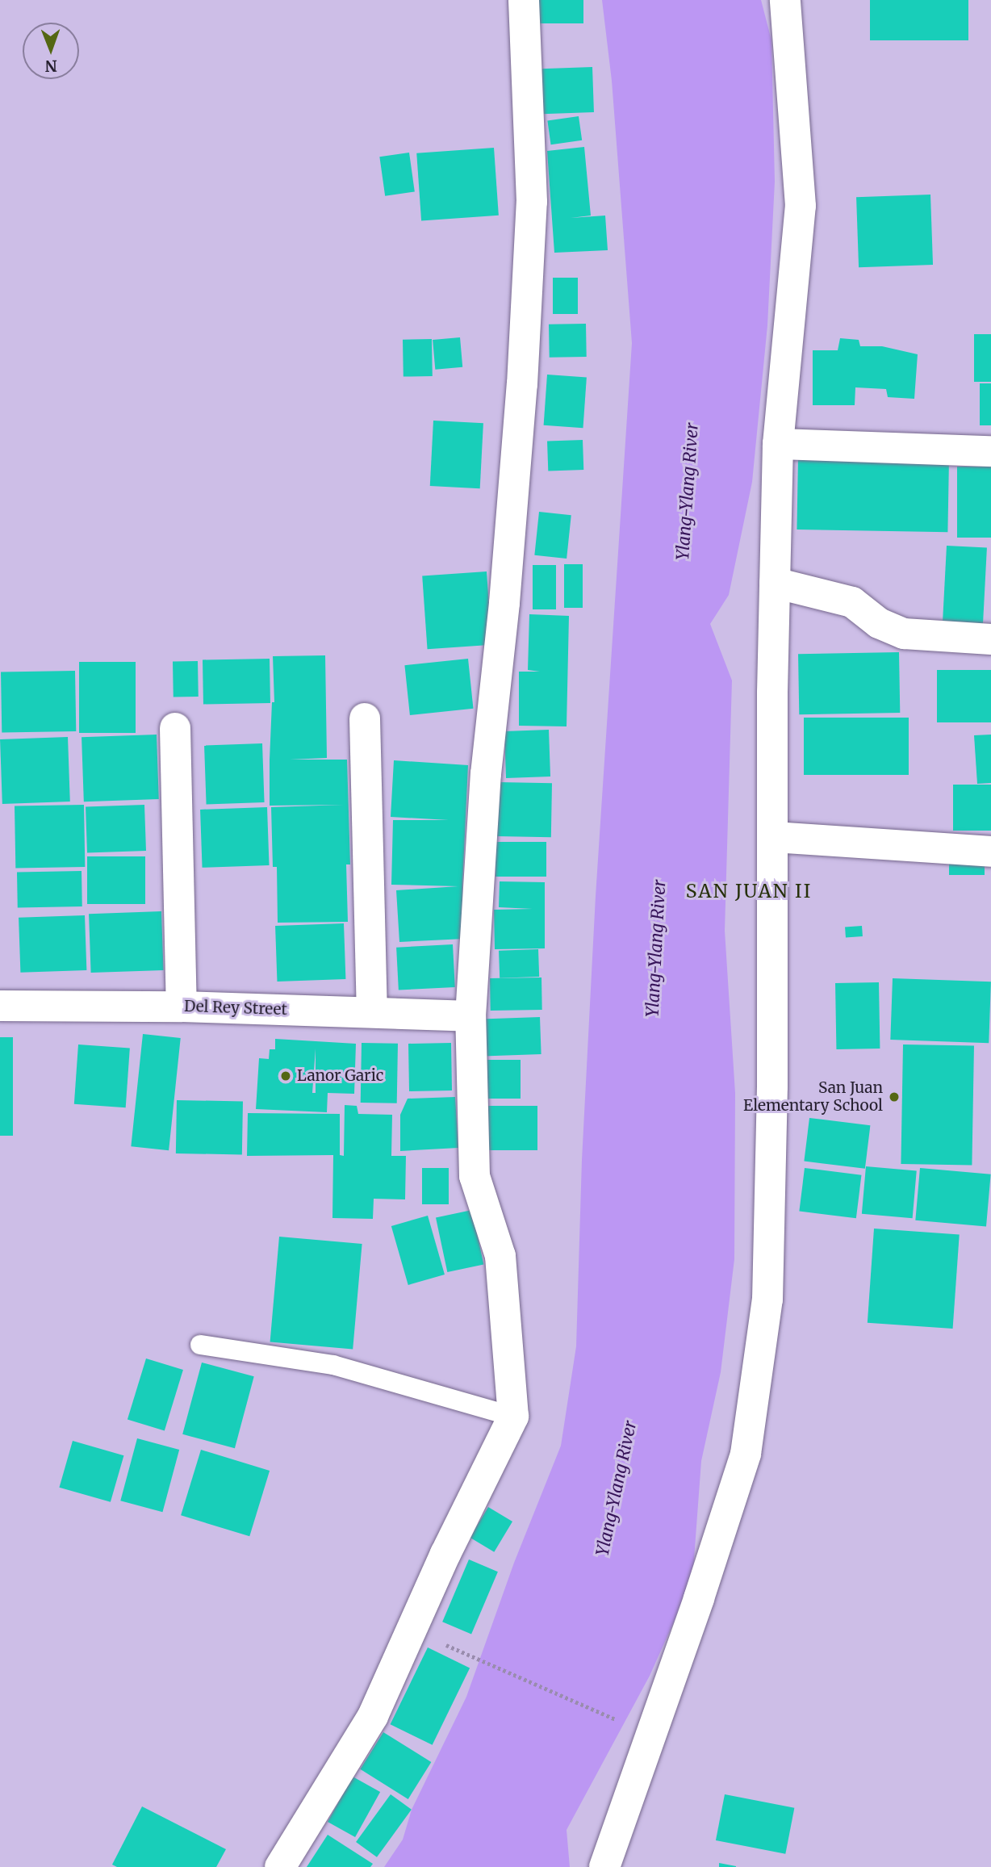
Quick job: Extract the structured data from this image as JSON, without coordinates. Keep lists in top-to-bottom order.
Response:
{
  "streets": {
    "street": ["Del Rey Street"]
  },
  "districts": ["SAN JUAN II"],
  "water": ["Ylang-Ylang River"],
  "places": ["Lanor Garic", "San Juan Elementary School"],
  "north": "bottom"
}
